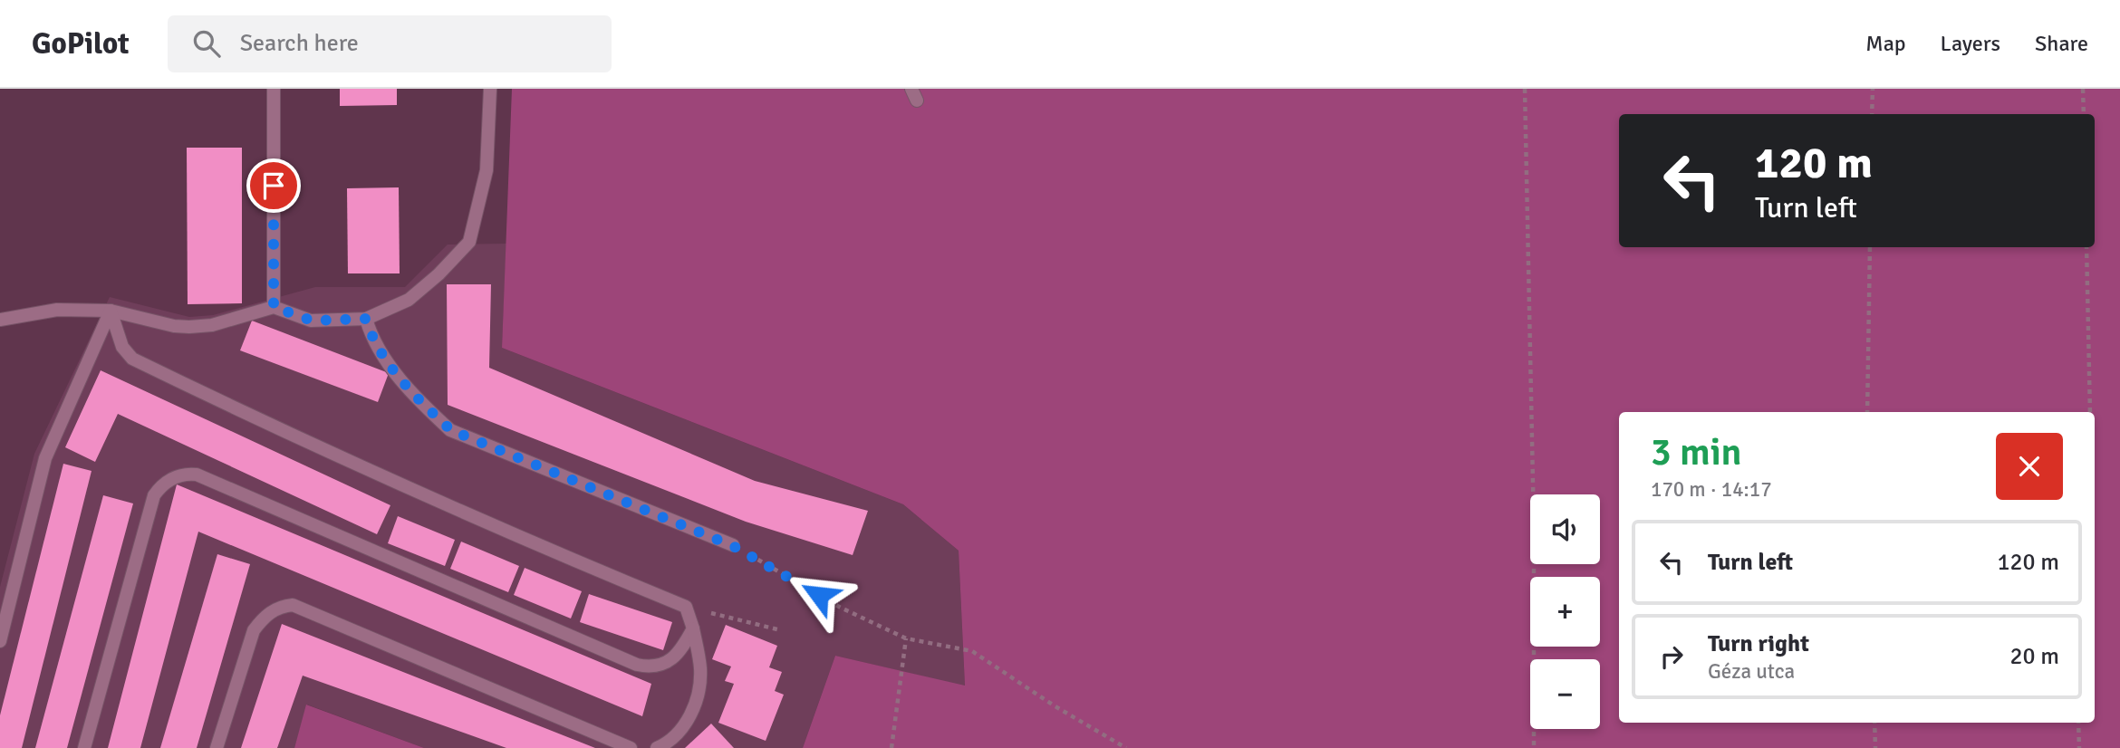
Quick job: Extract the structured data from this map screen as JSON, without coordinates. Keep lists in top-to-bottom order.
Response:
{
  "page": {
    "header": "GoPilot",
    "search": "Search here",
    "nav": ["Map", "Layers", "Share"],
    "turn": ["120 m", "Turn left"],
    "heading": ["3 min", "170 m · 14:17"],
    "map_buttons": ["+", "−"],
    "list": [
      {
        "name": "Turn left",
        "value": "120 m"
      },
      {
        "name": "Turn right",
        "note": "Géza utca",
        "value": "20 m"
      }
    ]
  }
}
